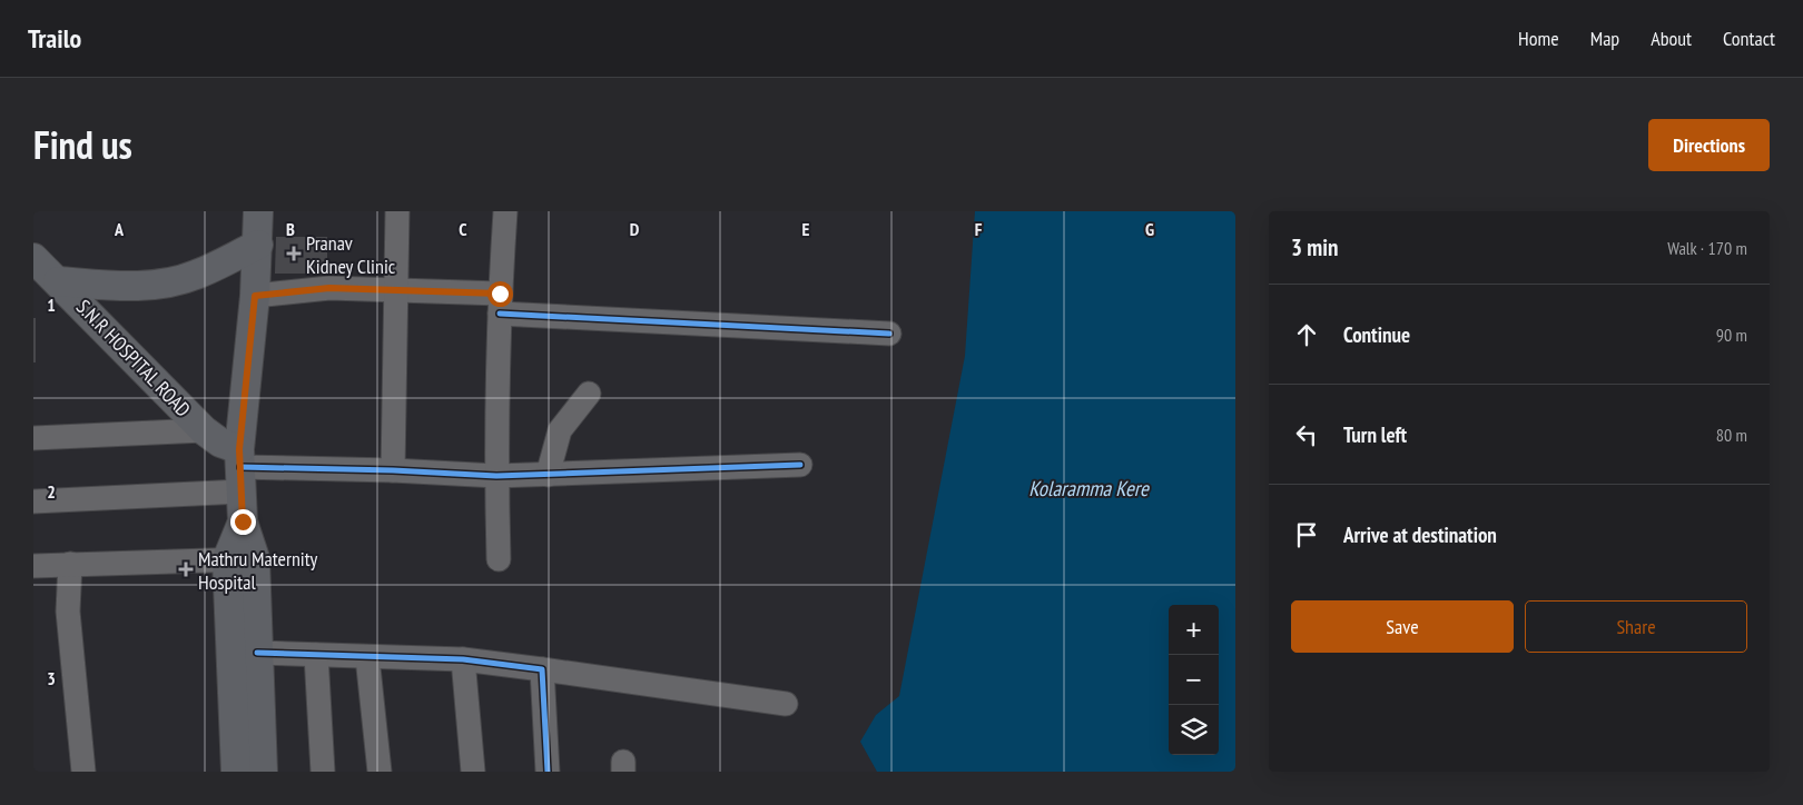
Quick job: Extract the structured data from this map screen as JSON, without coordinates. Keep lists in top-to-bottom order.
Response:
{
  "streets": {
    "main road": ["S.N.R HOSPITAL ROAD"]
  },
  "water": ["Kolaramma Kere"],
  "places": {
    "health": ["Pranav Kidney Clinic", "Mathru Maternity Hospital"]
  },
  "page": {
    "header": "Trailo",
    "nav": [
      "Home",
      "Map",
      "About",
      "Contact"
    ],
    "title": "Find us",
    "buttons": [
      "Directions",
      ["Save", "Share"]
    ],
    "heading": ["3 min", "Walk · 170 m"],
    "list": [
      ["Continue", "90 m"],
      ["Turn left", "80 m"],
      "Arrive at destination"
    ],
    "map_buttons": ["+", "−"]
  },
  "grid": {
    "columns": [
      "A",
      "B",
      "C",
      "D",
      "E",
      "F",
      "G"
    ],
    "rows": ["1", "2", "3"]
  }
}
